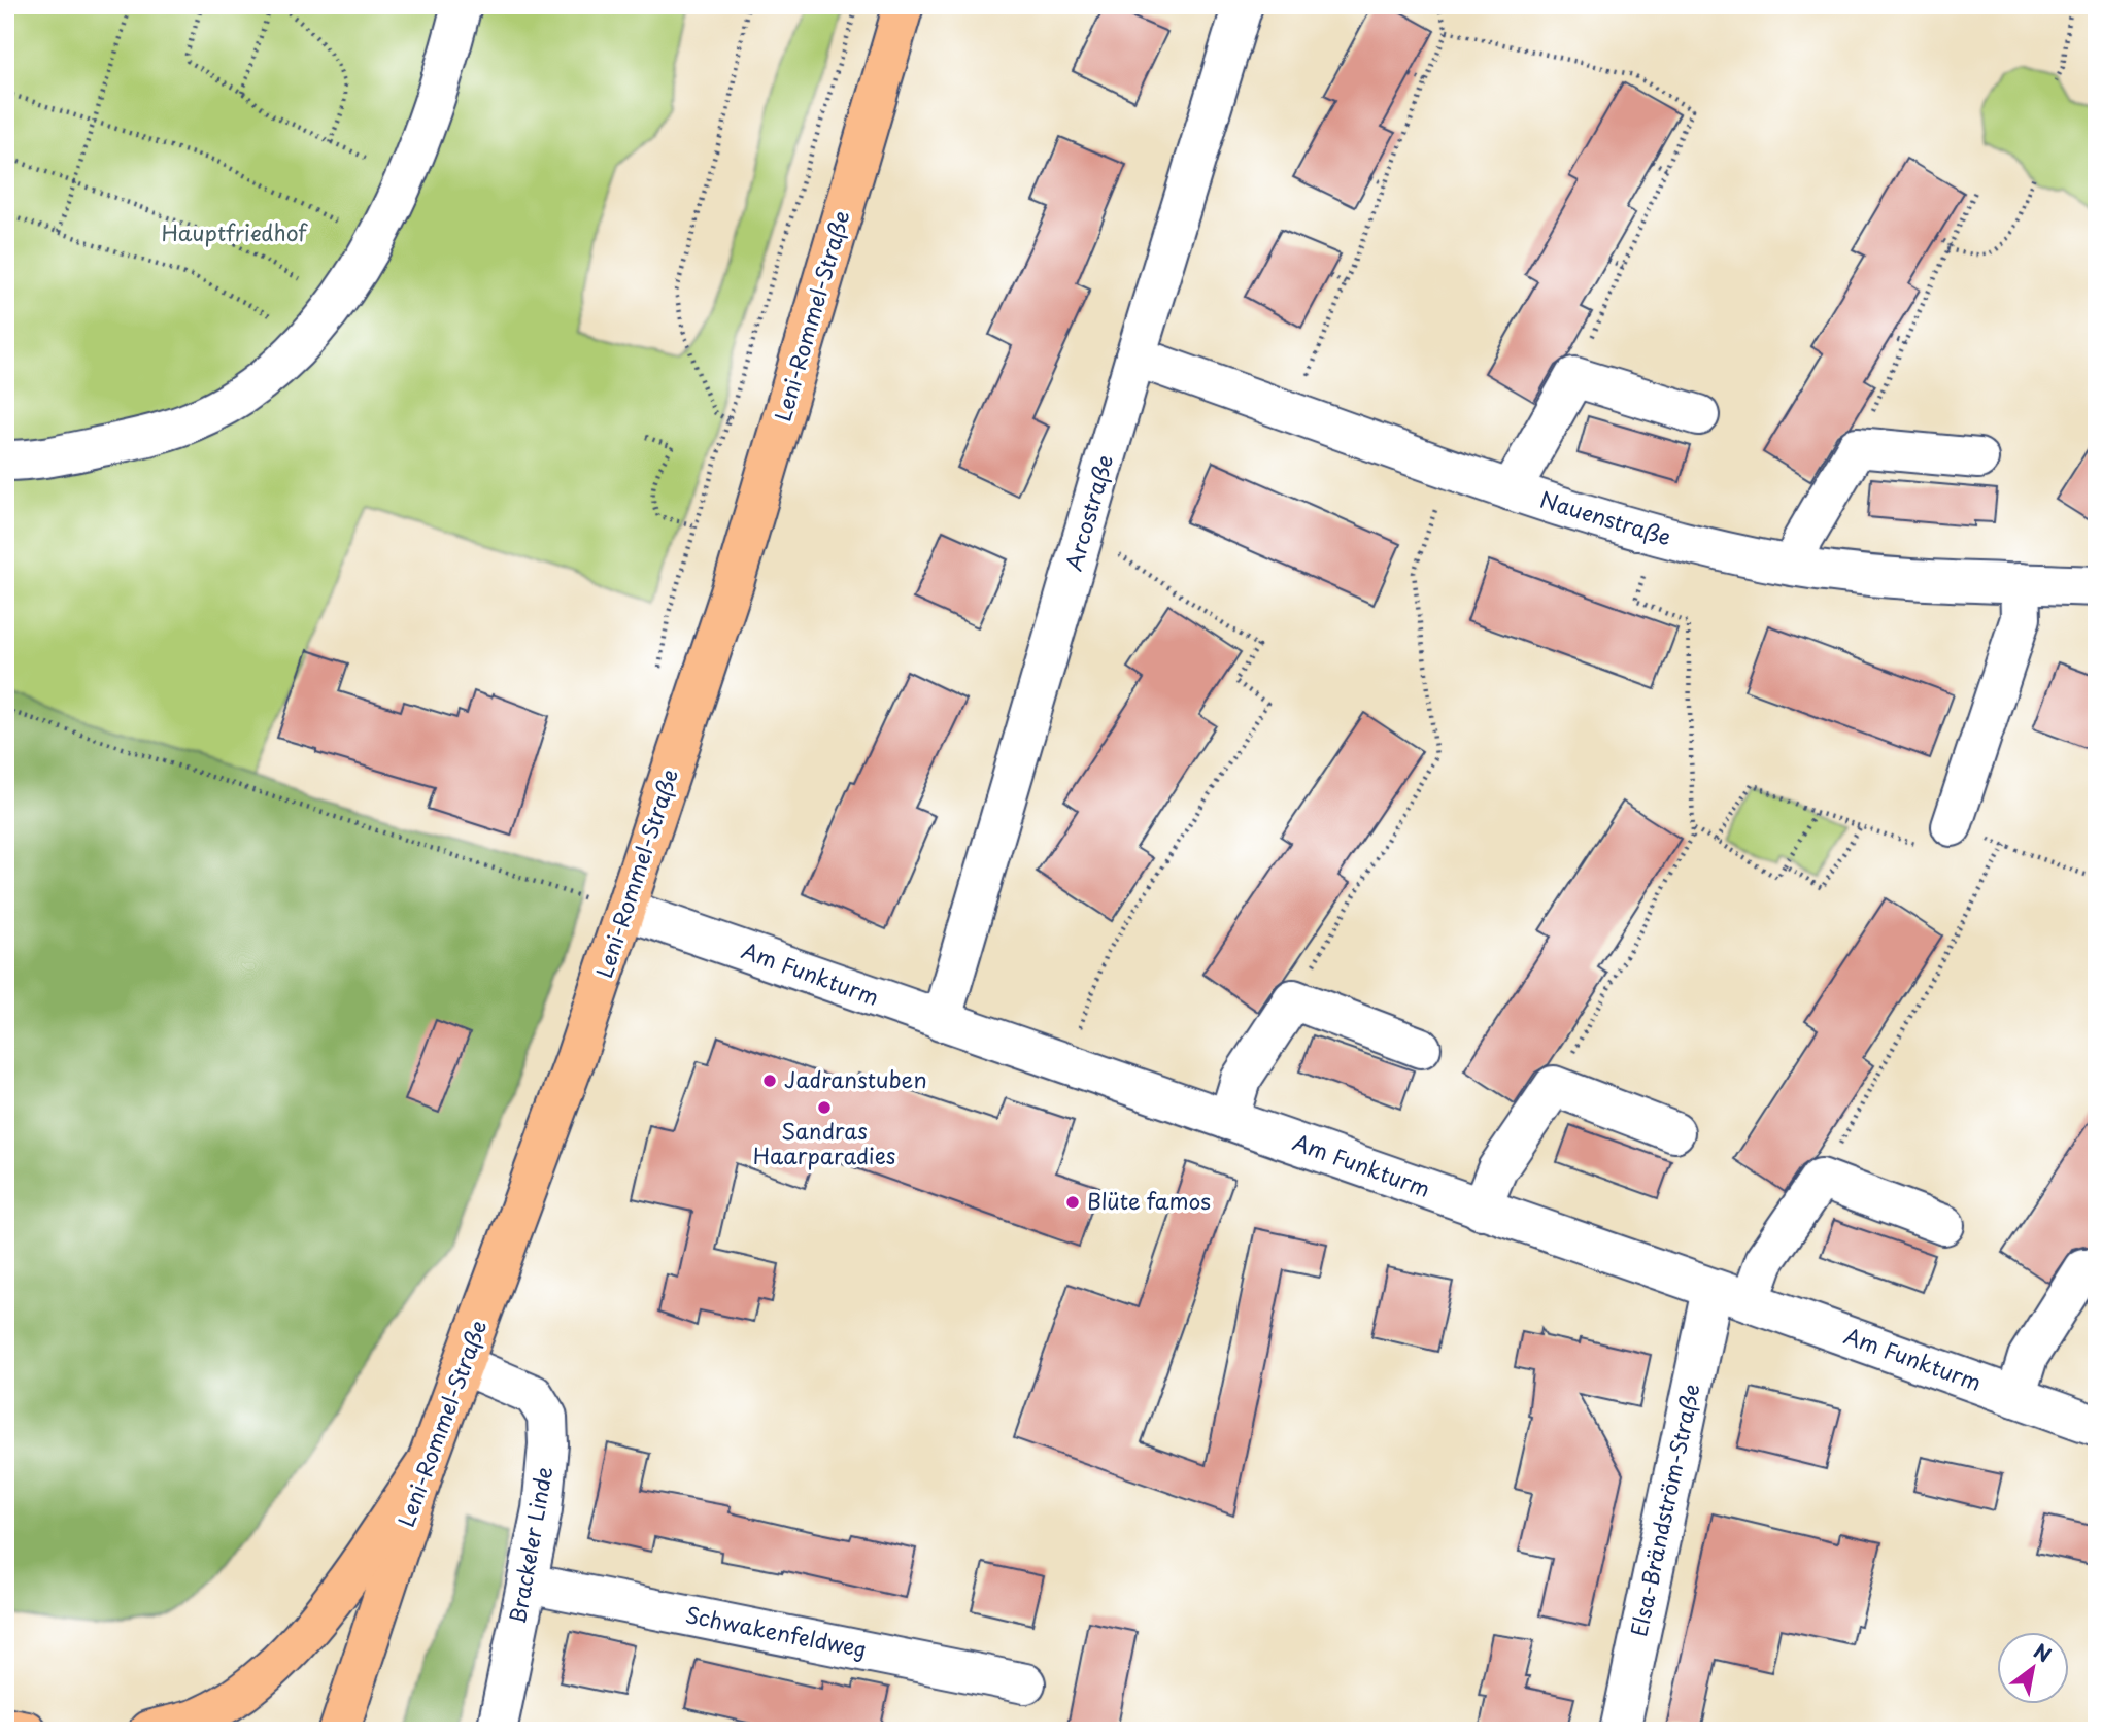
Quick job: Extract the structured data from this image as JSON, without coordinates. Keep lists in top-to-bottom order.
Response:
{
  "streets": {
    "main road": ["Leni-Rommel-Straße"],
    "street": [
      "Arcostraße",
      "Nauenstraße",
      "Am Funkturm",
      "Elsa-Brändström-Straße",
      "Brackeler Linde",
      "Schwakenfeldweg"
    ]
  },
  "crossings": [
    ["Leni-Rommel-Straße", "Am Funkturm"],
    ["Leni-Rommel-Straße", "Brackeler Linde"],
    ["Arcostraße", "Nauenstraße"],
    ["Arcostraße", "Am Funkturm"],
    ["Am Funkturm", "Elsa-Brändström-Straße"],
    ["Brackeler Linde", "Schwakenfeldweg"]
  ],
  "parks": ["Hauptfriedhof"],
  "places": ["Jadranstuben", "Sandras Haarparadies", "Blüte famos"],
  "north": "top right"
}
